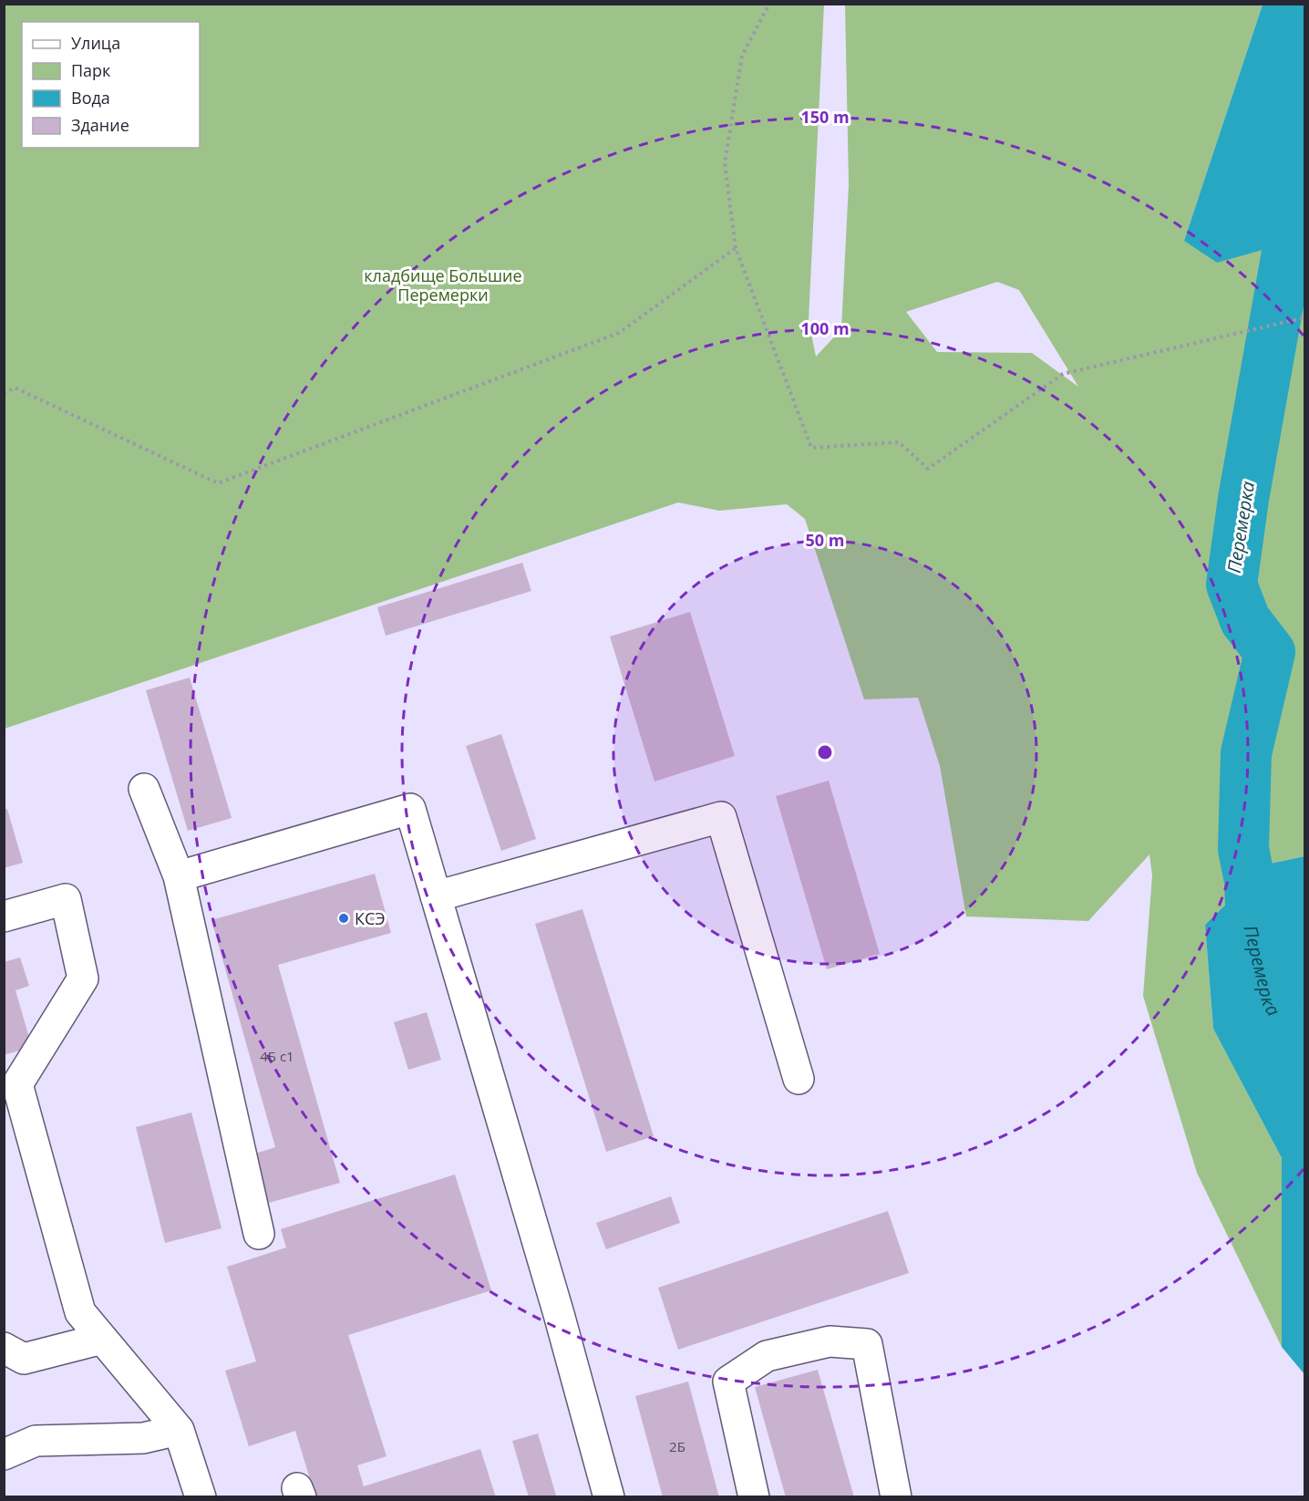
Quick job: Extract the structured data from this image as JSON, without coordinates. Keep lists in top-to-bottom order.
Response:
{
  "water": ["Перемерка"],
  "parks": ["кладбище Большие Перемерки"],
  "places": ["КСЭ"],
  "house_numbers": ["4Б с1", "2Б"],
  "legend": [
    "Улица",
    "Парк",
    "Вода",
    "Здание"
  ],
  "rings": ["150 m", "100 m", "50 m"]
}
